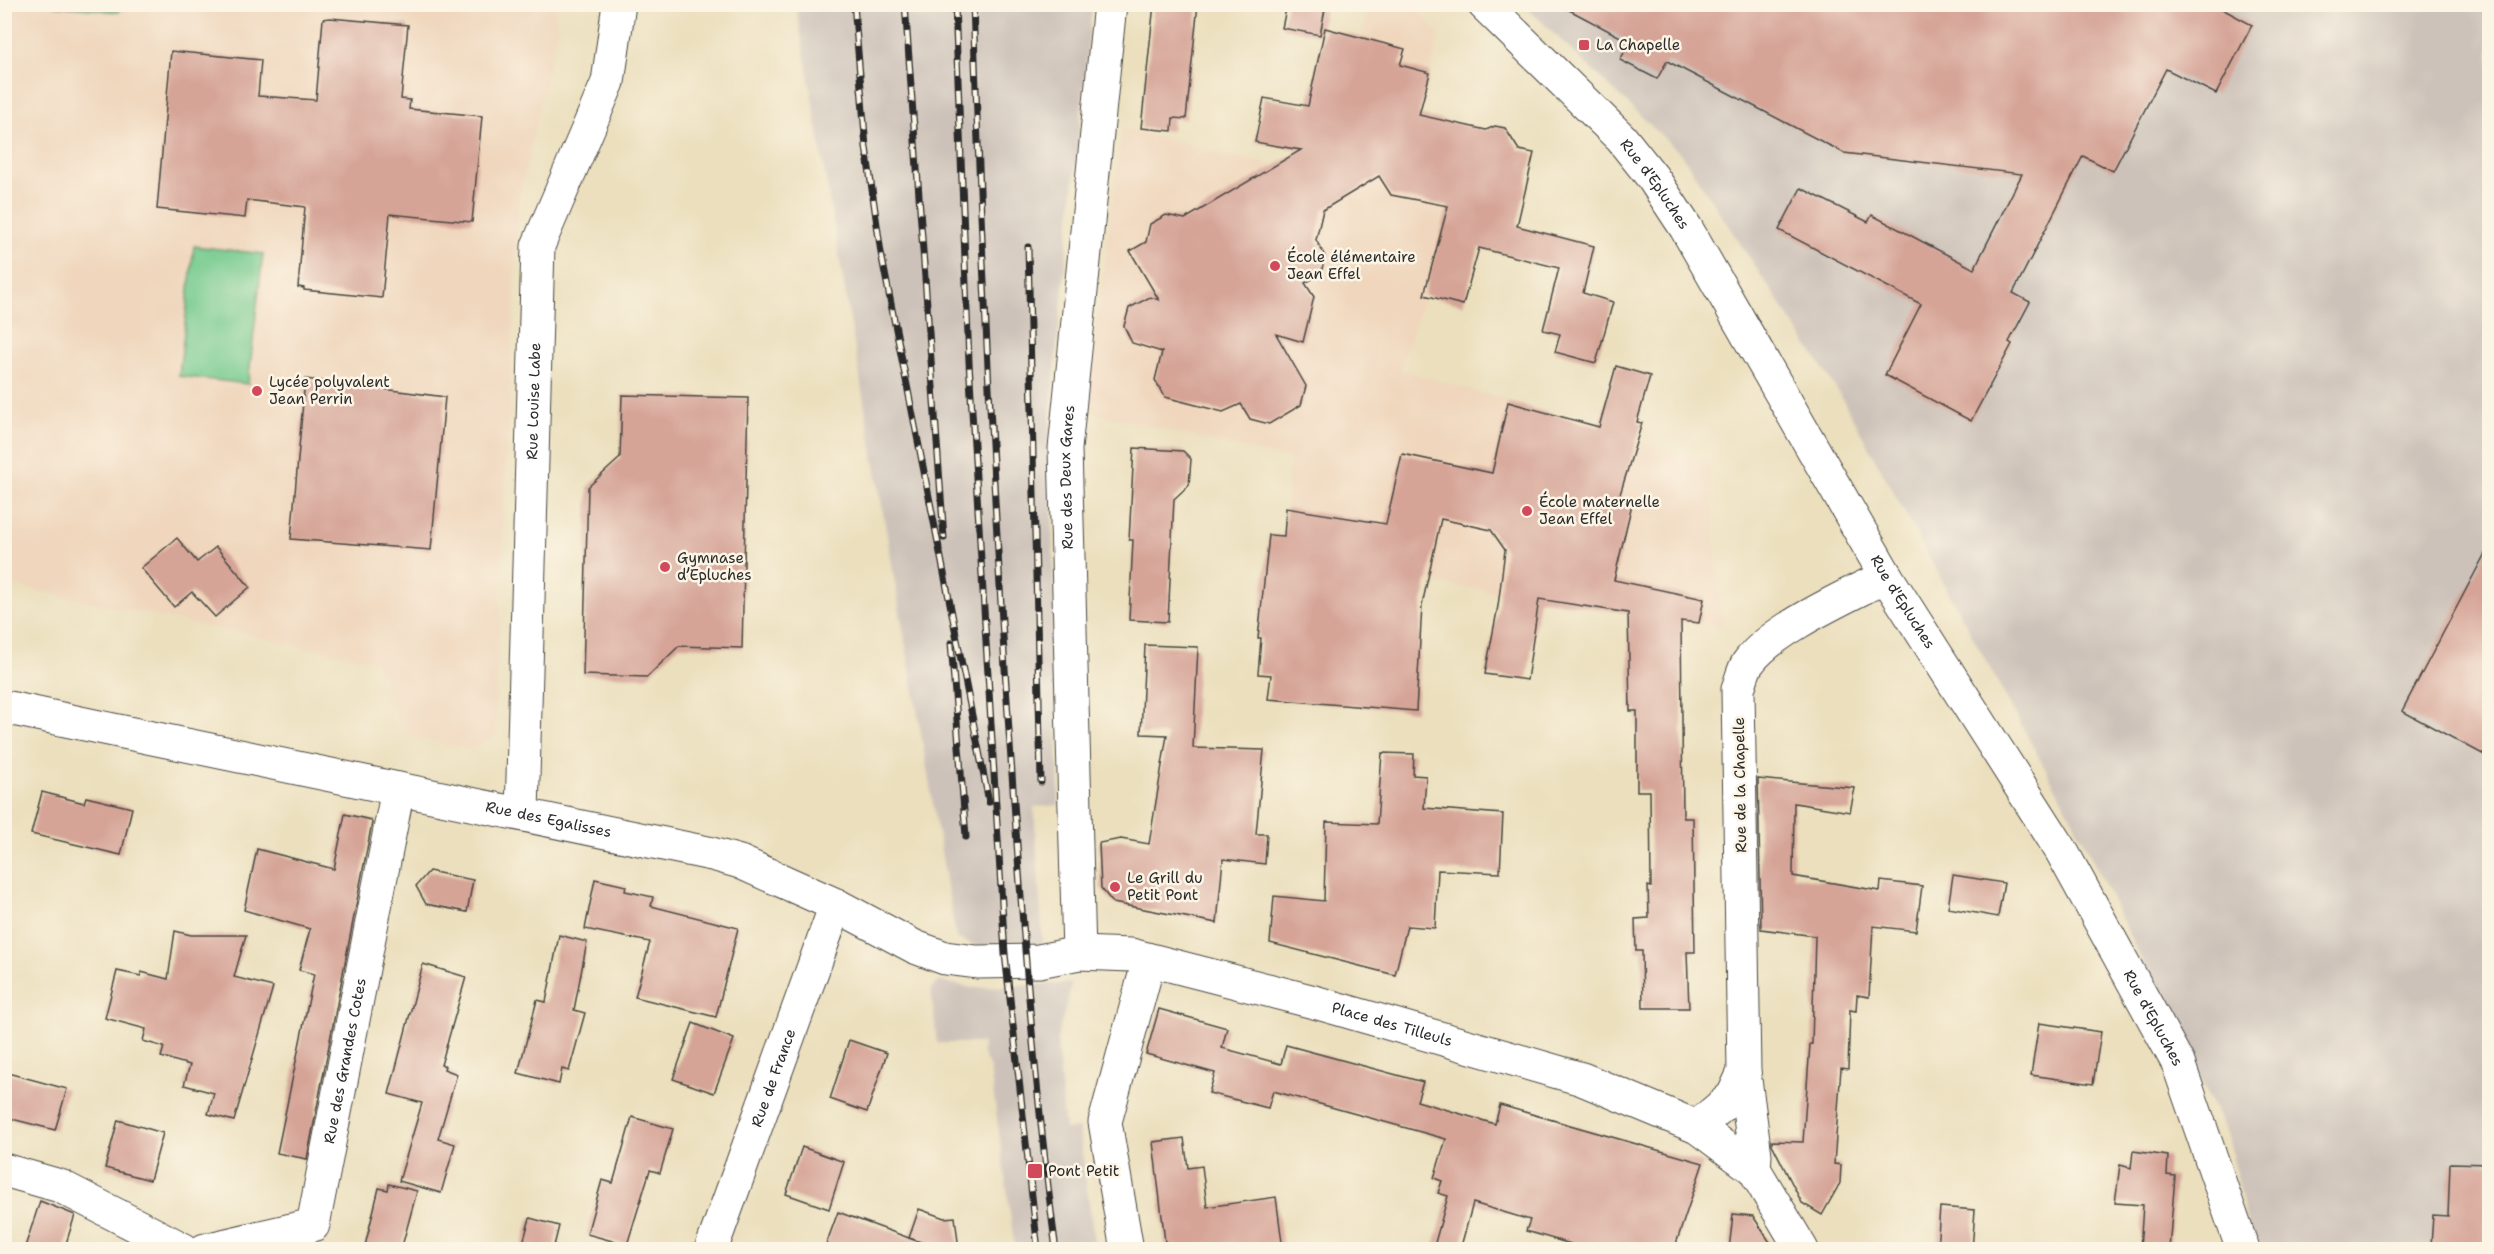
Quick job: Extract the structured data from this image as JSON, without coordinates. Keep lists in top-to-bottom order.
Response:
{
  "streets": {
    "street": [
      "Rue d'Epluches",
      "Rue Louise Labe",
      "Rue des Deux Gares",
      "Rue de la Chapelle",
      "Rue des Egalisses",
      "Place des Tilleuls",
      "Rue des Grandes Cotes",
      "Rue de France"
    ]
  },
  "crossings": [
    ["Rue d'Epluches", "Rue de la Chapelle"],
    ["Rue Louise Labe", "Rue des Egalisses"],
    ["Rue des Deux Gares", "Rue des Egalisses"],
    ["Rue des Deux Gares", "Place des Tilleuls"],
    ["Rue de la Chapelle", "Place des Tilleuls"],
    ["Rue des Egalisses", "Place des Tilleuls"],
    ["Rue des Egalisses", "Rue des Grandes Cotes"],
    ["Rue des Egalisses", "Rue de France"]
  ],
  "places": {
    "transit": ["La Chapelle", "Pont Petit"],
    "other": [
      "École élémentaire Jean Effel",
      "Lycée polyvalent Jean Perrin",
      "École maternelle Jean Effel",
      "Gymnase d’Epluches",
      "Le Grill du Petit Pont"
    ]
  }
}
